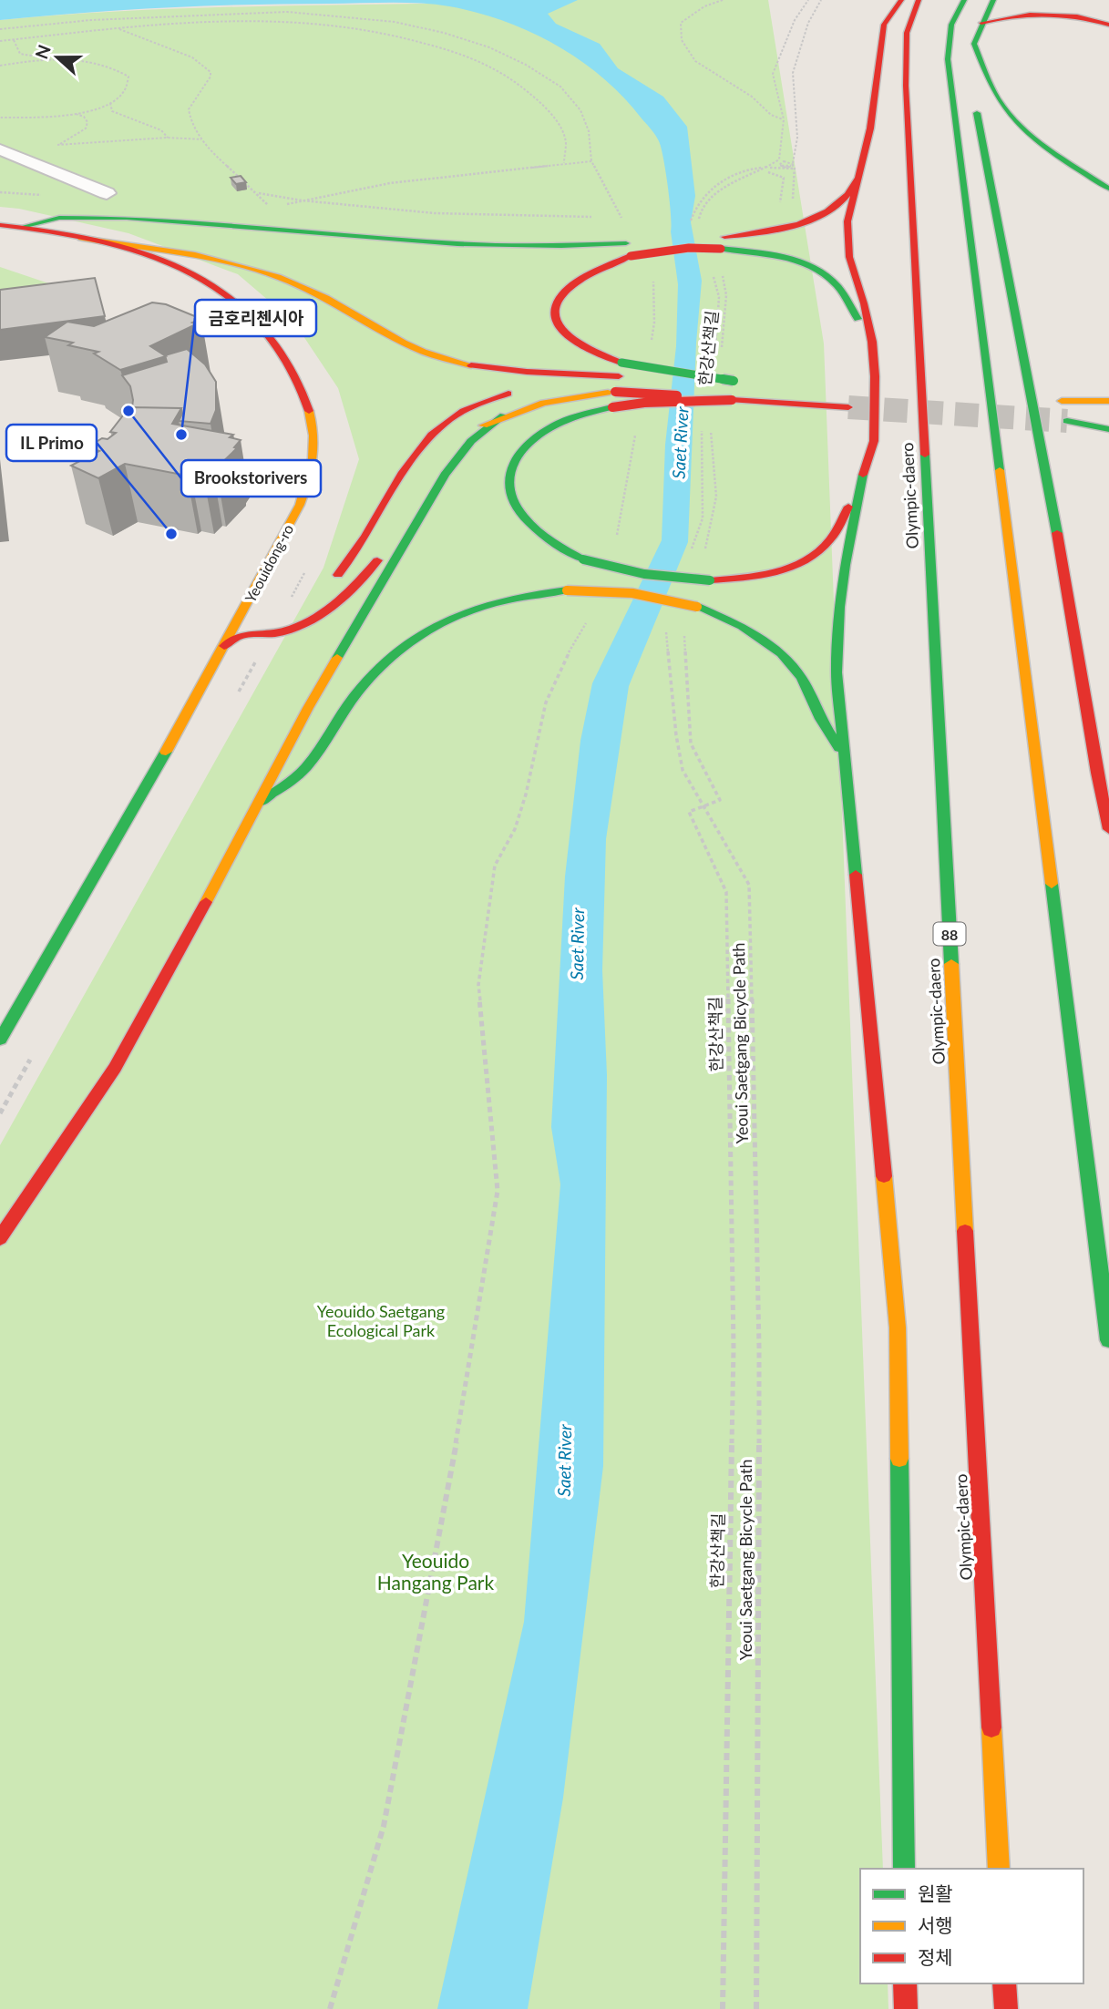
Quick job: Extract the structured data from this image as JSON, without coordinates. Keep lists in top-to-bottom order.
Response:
{
  "streets": {
    "main road": ["Olympic-daero", "Yeouidong-ro", "88"],
    "path": ["한강산책길", "Yeoui Saetgang Bicycle Path"]
  },
  "crossings": [
    ["한강산책길", "Yeoui Saetgang Bicycle Path"]
  ],
  "water": ["Saet River"],
  "parks": ["Yeouido Saetgang Ecological Park", "Yeouido Hangang Park"],
  "places": ["Brookstorivers", "금호리첸시아", "IL Primo"],
  "legend": ["원활", "서행", "정체"],
  "north": "left"
}
